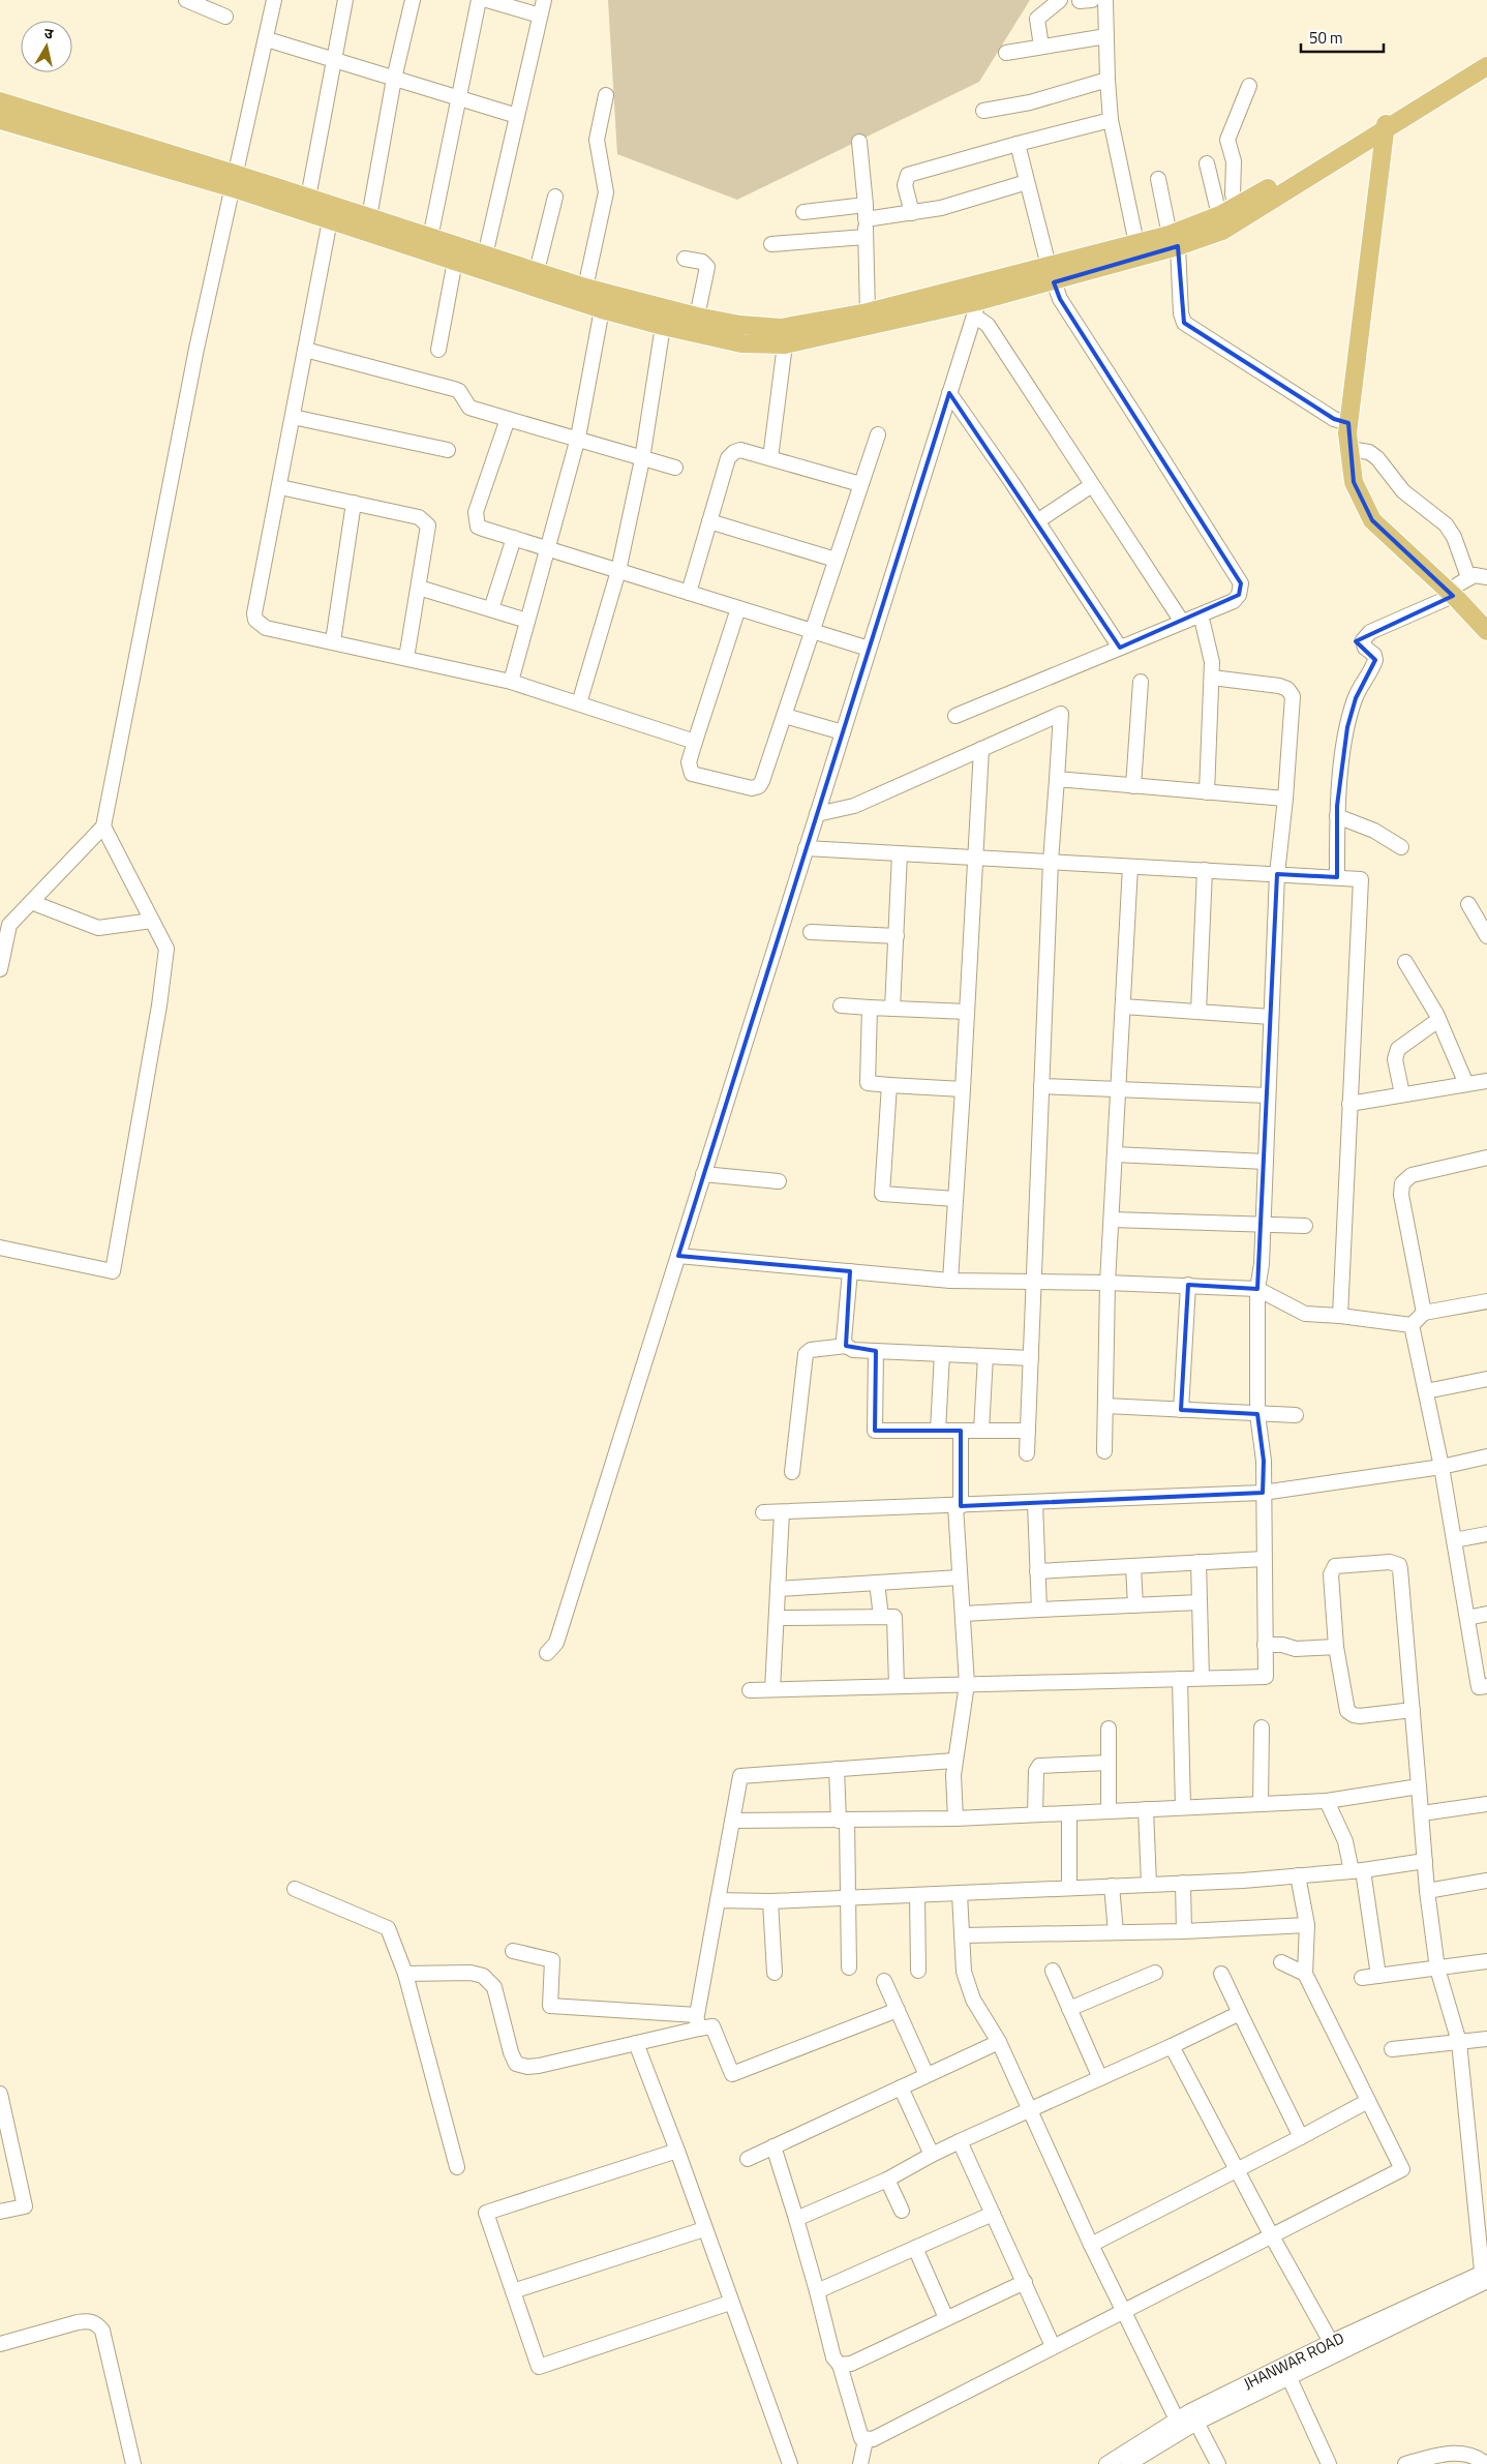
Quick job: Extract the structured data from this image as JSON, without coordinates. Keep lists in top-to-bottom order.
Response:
{
  "streets": {
    "street": ["JHANWAR ROAD"]
  },
  "scale_bar": "50 m",
  "north": "top"
}
